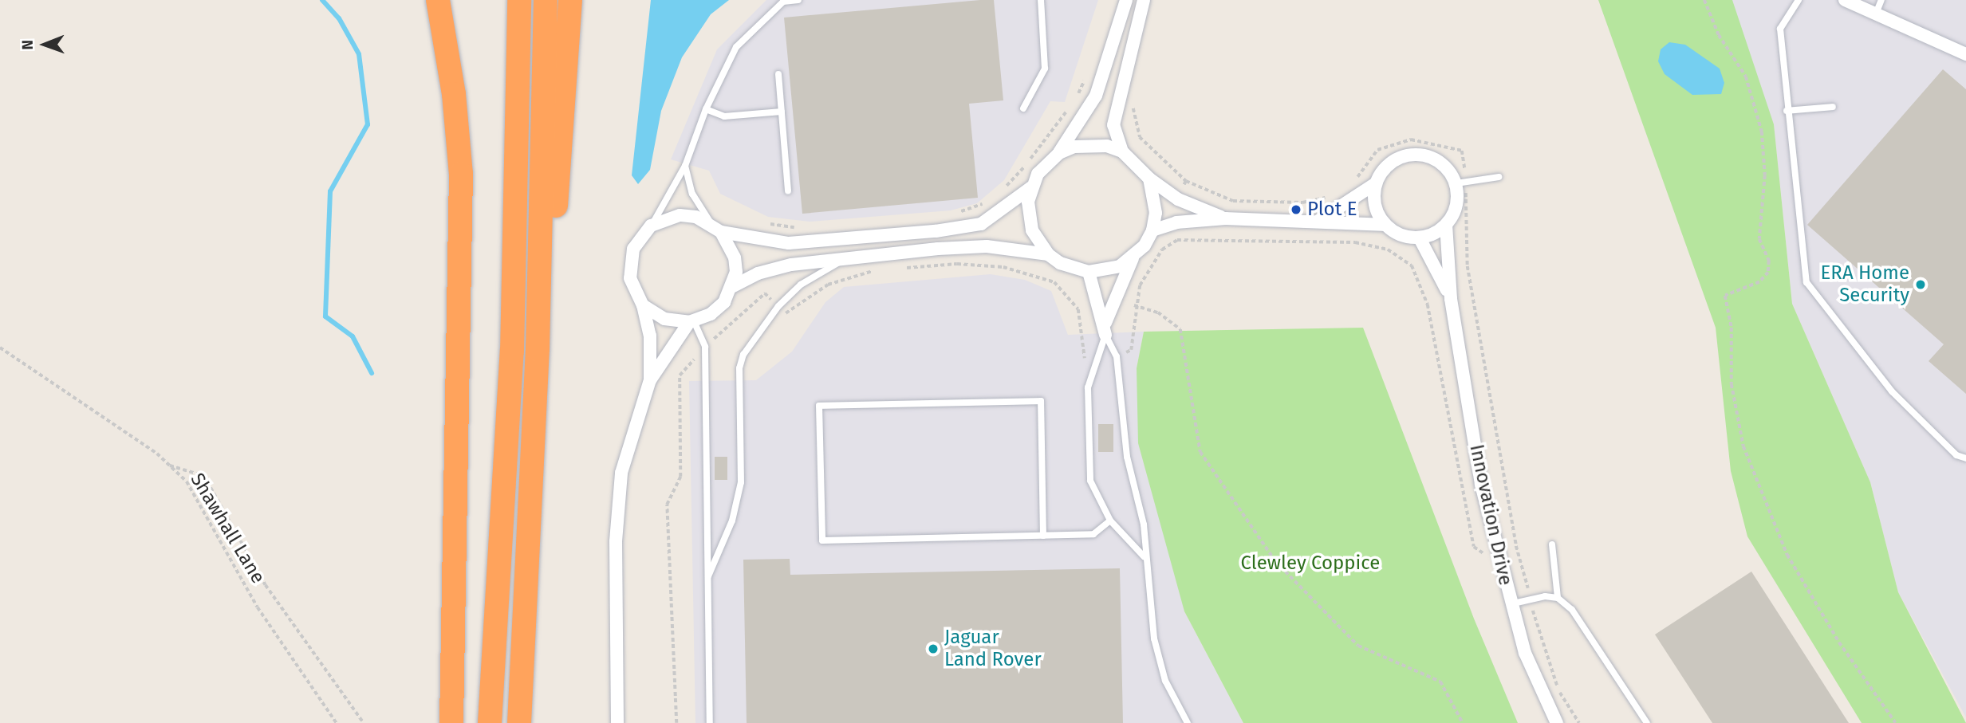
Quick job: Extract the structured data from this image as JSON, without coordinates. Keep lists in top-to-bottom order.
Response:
{
  "streets": {
    "street": ["Innovation Drive"],
    "path": ["Shawhall Lane"]
  },
  "parks": ["Clewley Coppice"],
  "places": ["Plot E", "ERA Home Security", "Jaguar Land Rover"],
  "north": "left"
}
